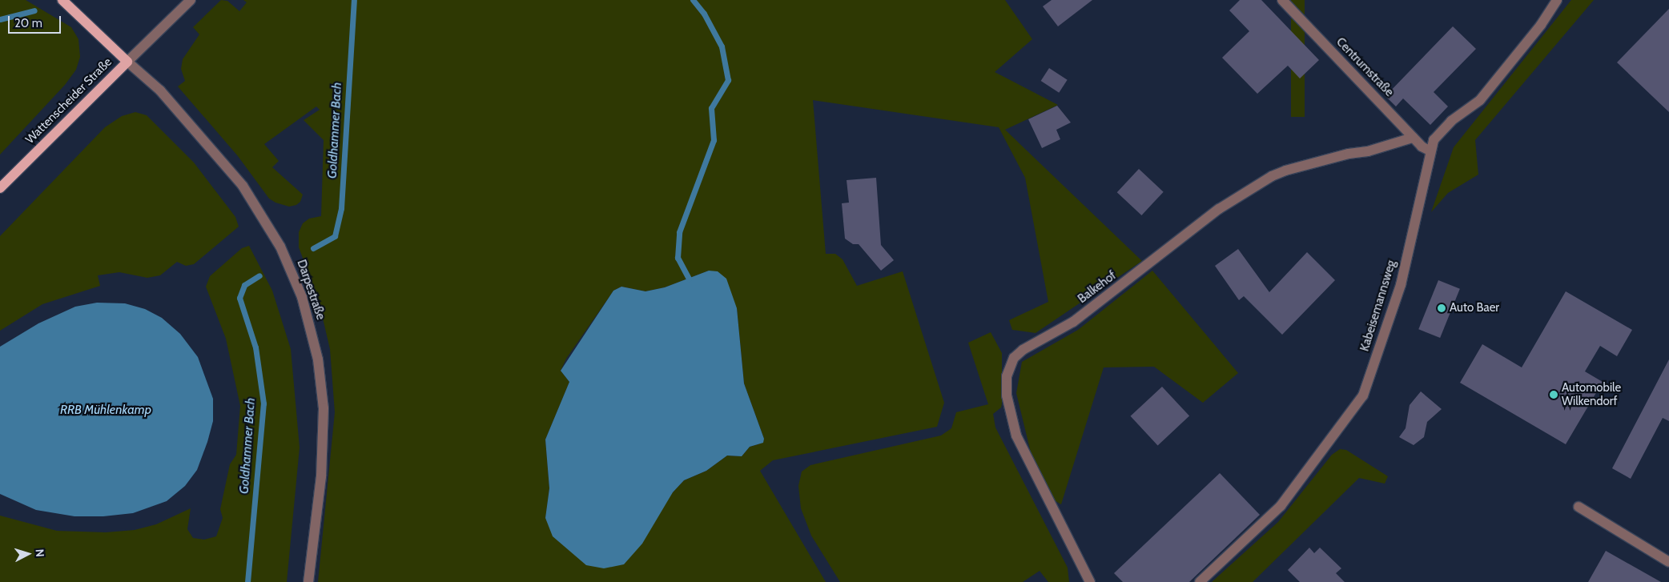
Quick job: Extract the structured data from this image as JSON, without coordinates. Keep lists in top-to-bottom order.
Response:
{
  "streets": {
    "main road": ["Wattenscheider Straße"],
    "street": [
      "Centrumstraße",
      "Balkehof",
      "Darpestraße",
      "Kabeisemannsweg"
    ]
  },
  "crossings": [
    ["Centrumstraße", "Balkehof"],
    ["Centrumstraße", "Kabeisemannsweg"],
    ["Wattenscheider Straße", "Darpestraße"]
  ],
  "water": ["Goldhammer Bach", "RRB Mühlenkamp"],
  "places": ["Auto Baer", "Automobile Wilkendorf"],
  "scale_bar": "20 m",
  "north": "right"
}
